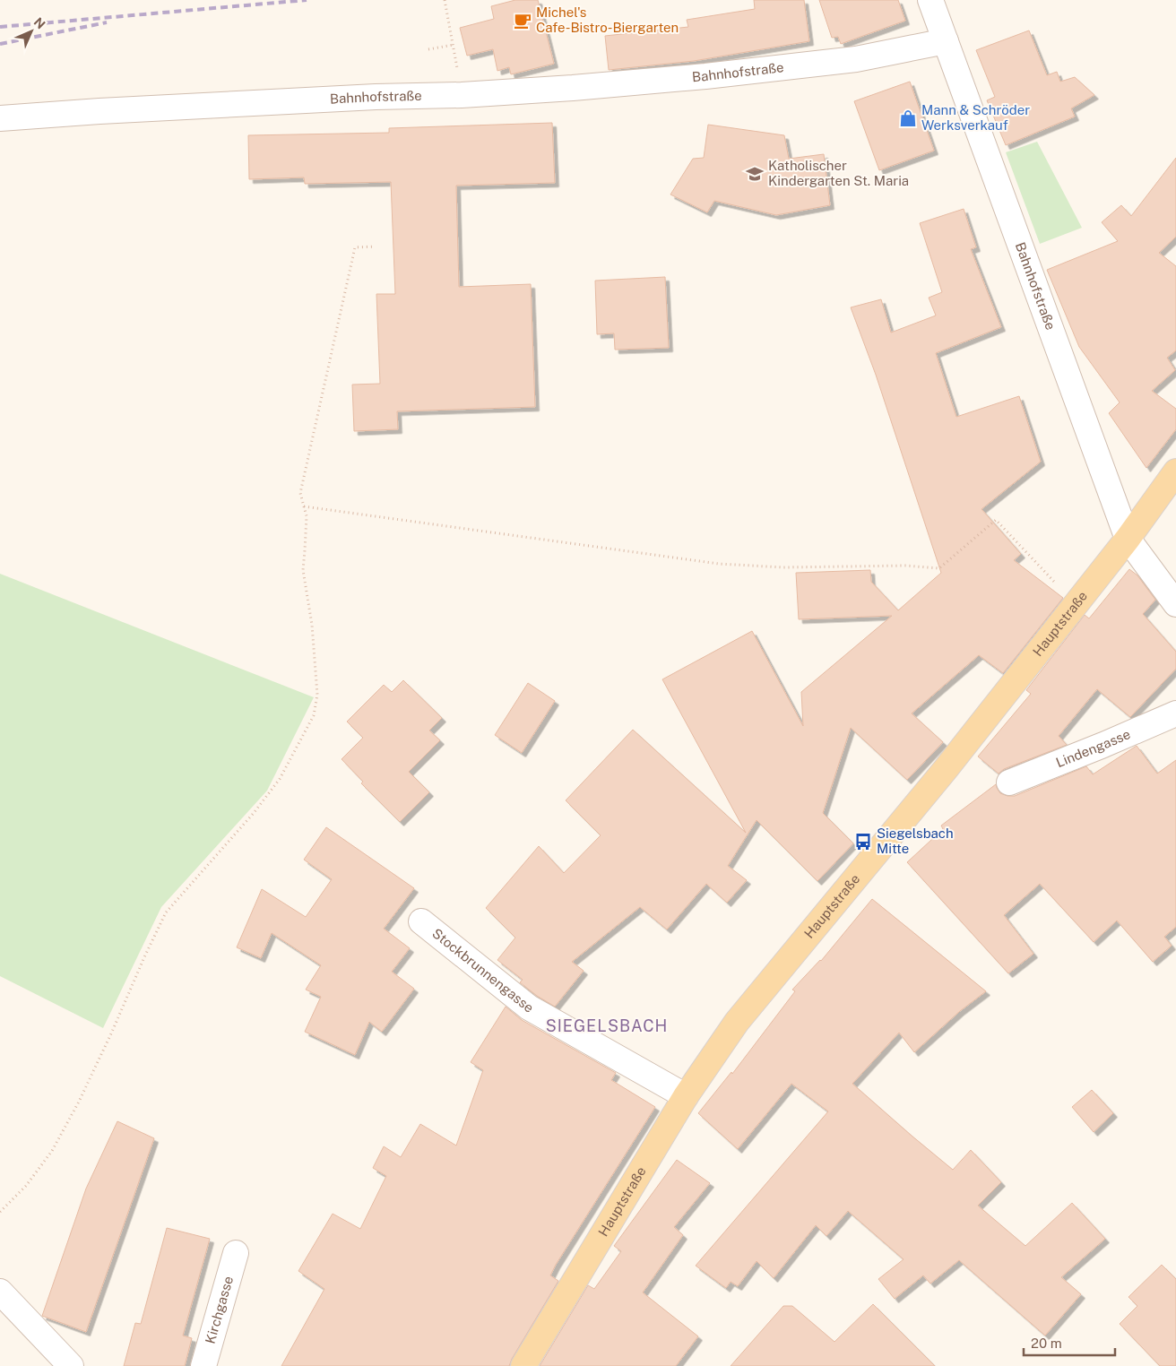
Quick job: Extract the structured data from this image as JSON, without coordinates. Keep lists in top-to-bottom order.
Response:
{
  "streets": {
    "main road": ["Hauptstraße"],
    "street": [
      "Bahnhofstraße",
      "Lindengasse",
      "Stockbrunnengasse",
      "Kirchgasse"
    ]
  },
  "crossings": [
    ["Bahnhofstraße", "Hauptstraße"],
    ["Hauptstraße", "Stockbrunnengasse"]
  ],
  "districts": ["SIEGELSBACH"],
  "places": {
    "cafe": ["Michel's Cafe-Bistro-Biergarten"],
    "shop": ["Mann & Schröder Werksverkauf"],
    "school or university": ["Katholischer Kindergarten St. Maria"],
    "bus stop": ["Siegelsbach Mitte"]
  },
  "scale_bar": "20 m",
  "north": "top right"
}
